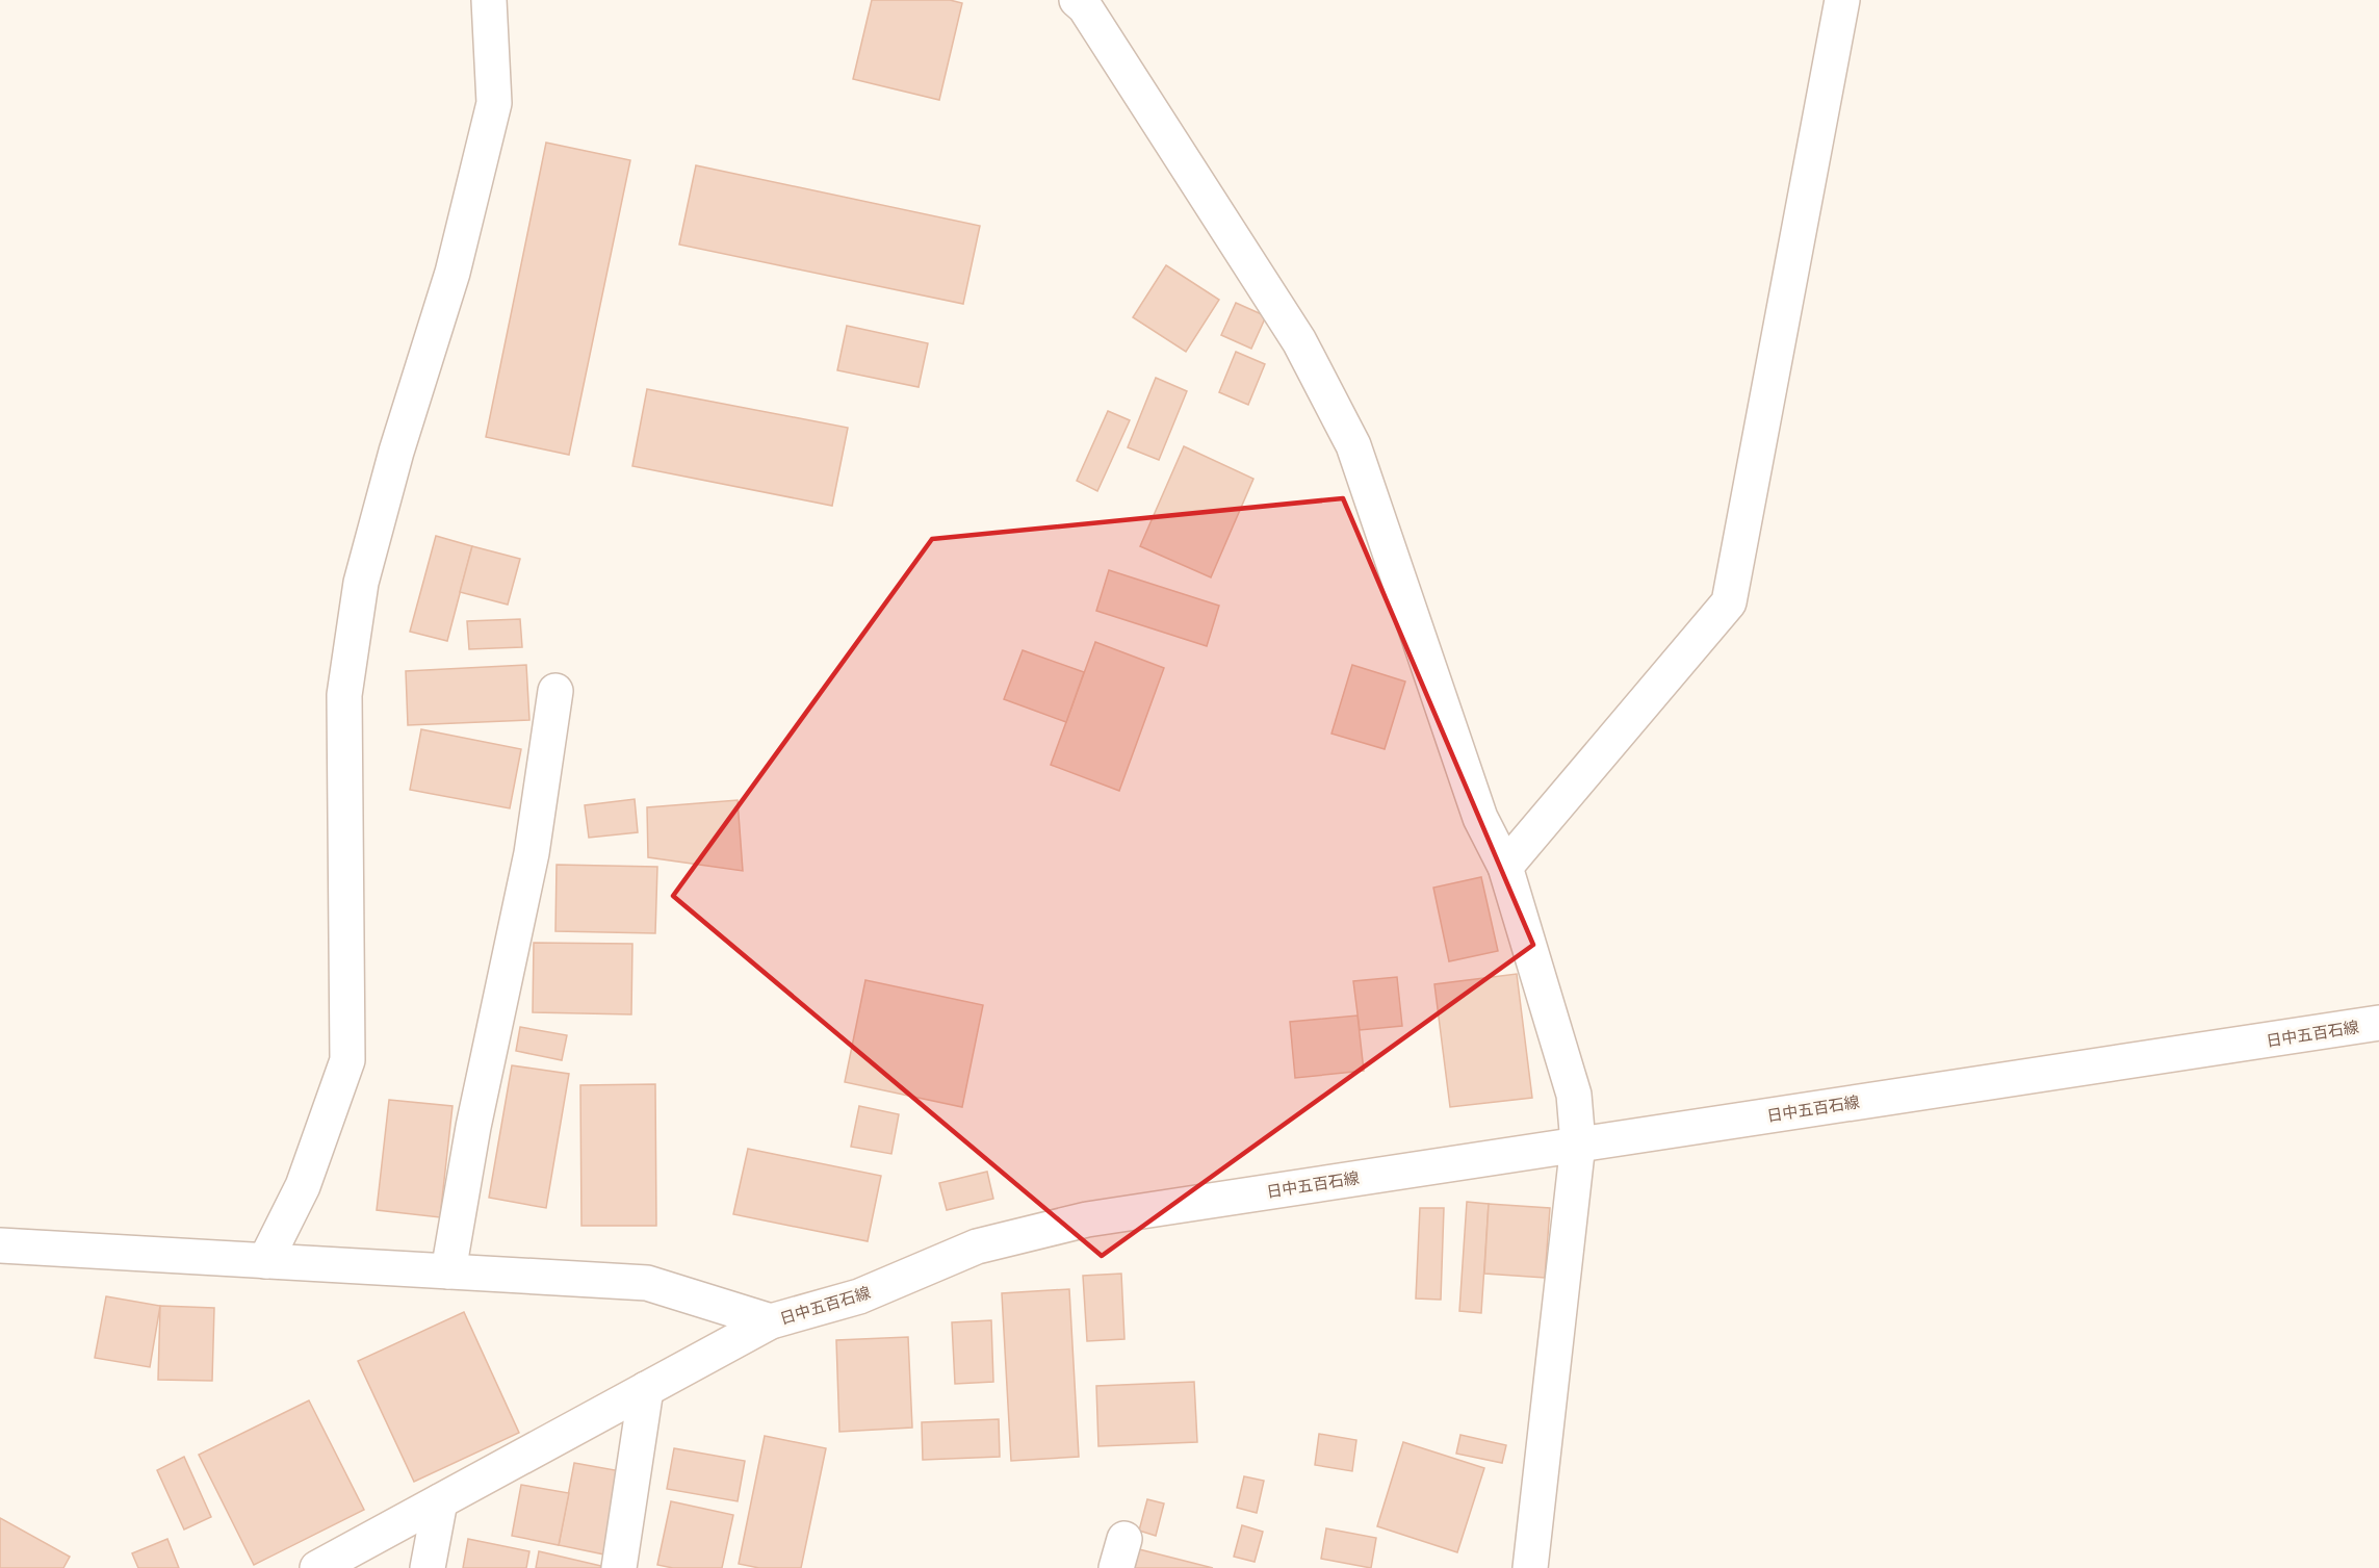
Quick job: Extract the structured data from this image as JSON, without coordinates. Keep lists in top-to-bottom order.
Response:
{
  "streets": {
    "street": ["日中五百石線"]
  }
}
